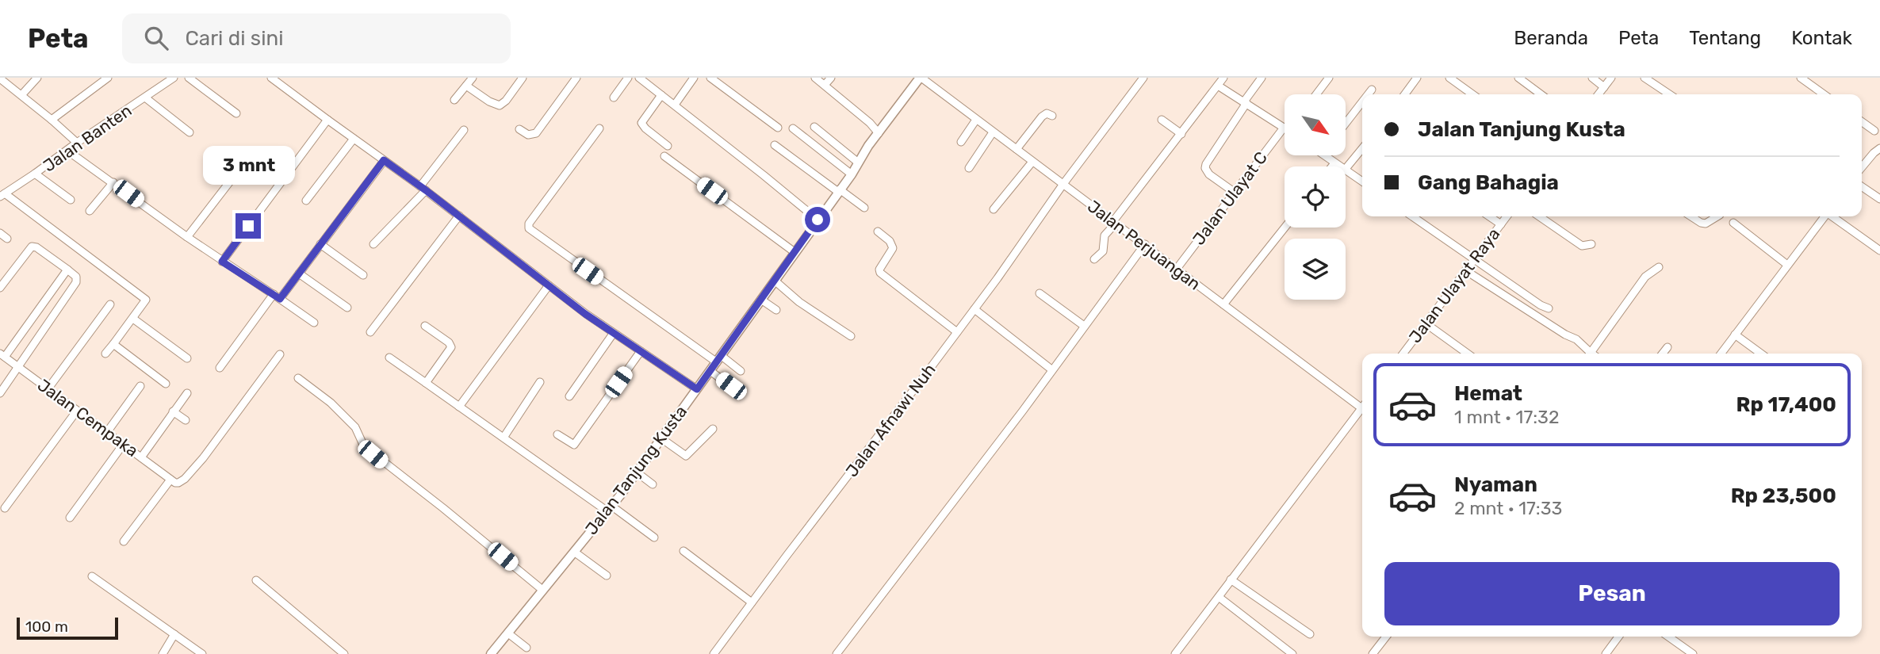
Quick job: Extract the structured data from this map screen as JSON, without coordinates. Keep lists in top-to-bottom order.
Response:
{
  "streets": {
    "street": [
      "Jalan Banten",
      "Jalan Ulayat C",
      "Jalan Perjuangan",
      "Jalan Ulayat Raya",
      "Jalan Cempaka",
      "Jalan Afnawi Nuh",
      "Jalan Tanjung Kusta"
    ]
  },
  "crossings": [
    ["Jalan Ulayat C", "Jalan Perjuangan"],
    ["Jalan Perjuangan", "Jalan Afnawi Nuh"],
    ["Jalan Perjuangan", "Jalan Tanjung Kusta"]
  ],
  "scale_bar": "100 m",
  "north": "bottom right",
  "page": {
    "header": "Peta",
    "search": "Cari di sini",
    "nav": [
      "Beranda",
      "Peta",
      "Tentang",
      "Kontak"
    ],
    "banner": ["Jalan Tanjung Kusta", "Gang Bahagia"],
    "bubble": "3 mnt",
    "list": [
      {
        "name": "Hemat",
        "note": "1 mnt · 17:32",
        "value": "Rp 17,400"
      },
      {
        "name": "Nyaman",
        "note": "2 mnt · 17:33",
        "value": "Rp 23,500"
      }
    ],
    "buttons": "Pesan",
    "scale": "100 m"
  }
}
